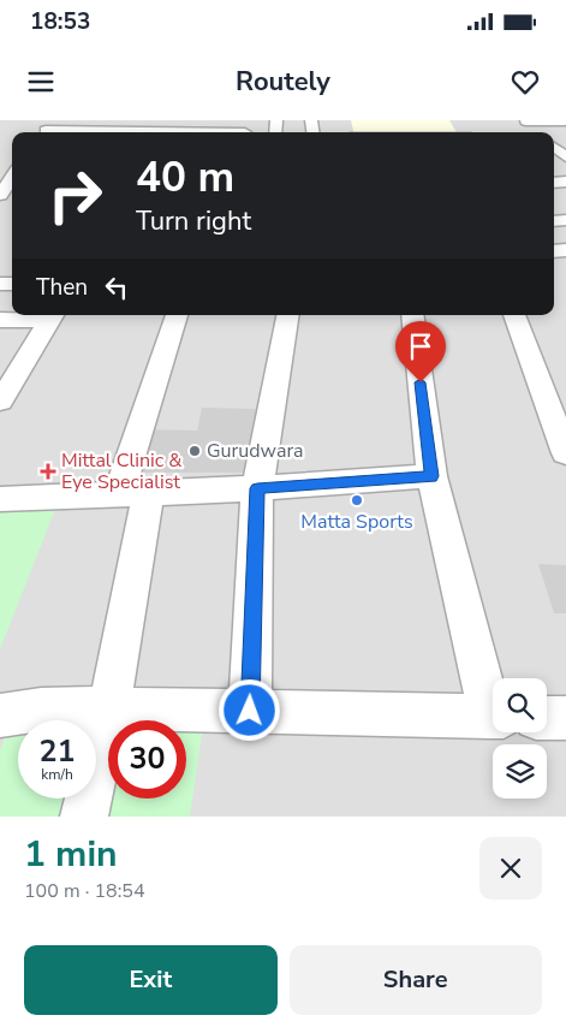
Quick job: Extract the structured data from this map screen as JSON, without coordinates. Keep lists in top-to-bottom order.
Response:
{
  "places": {
    "other": ["Gurudwara", "Matta Sports"],
    "health": ["Mittal Clinic & Eye Specialist"]
  },
  "page": {
    "status": "18:53",
    "header": "Routely",
    "turn": ["40 m", "Turn right"],
    "then": "Then",
    "speed": "21 km/h",
    "limit": "30",
    "heading": ["1 min", "100 m · 18:54"],
    "buttons": ["Exit", "Share"]
  }
}
